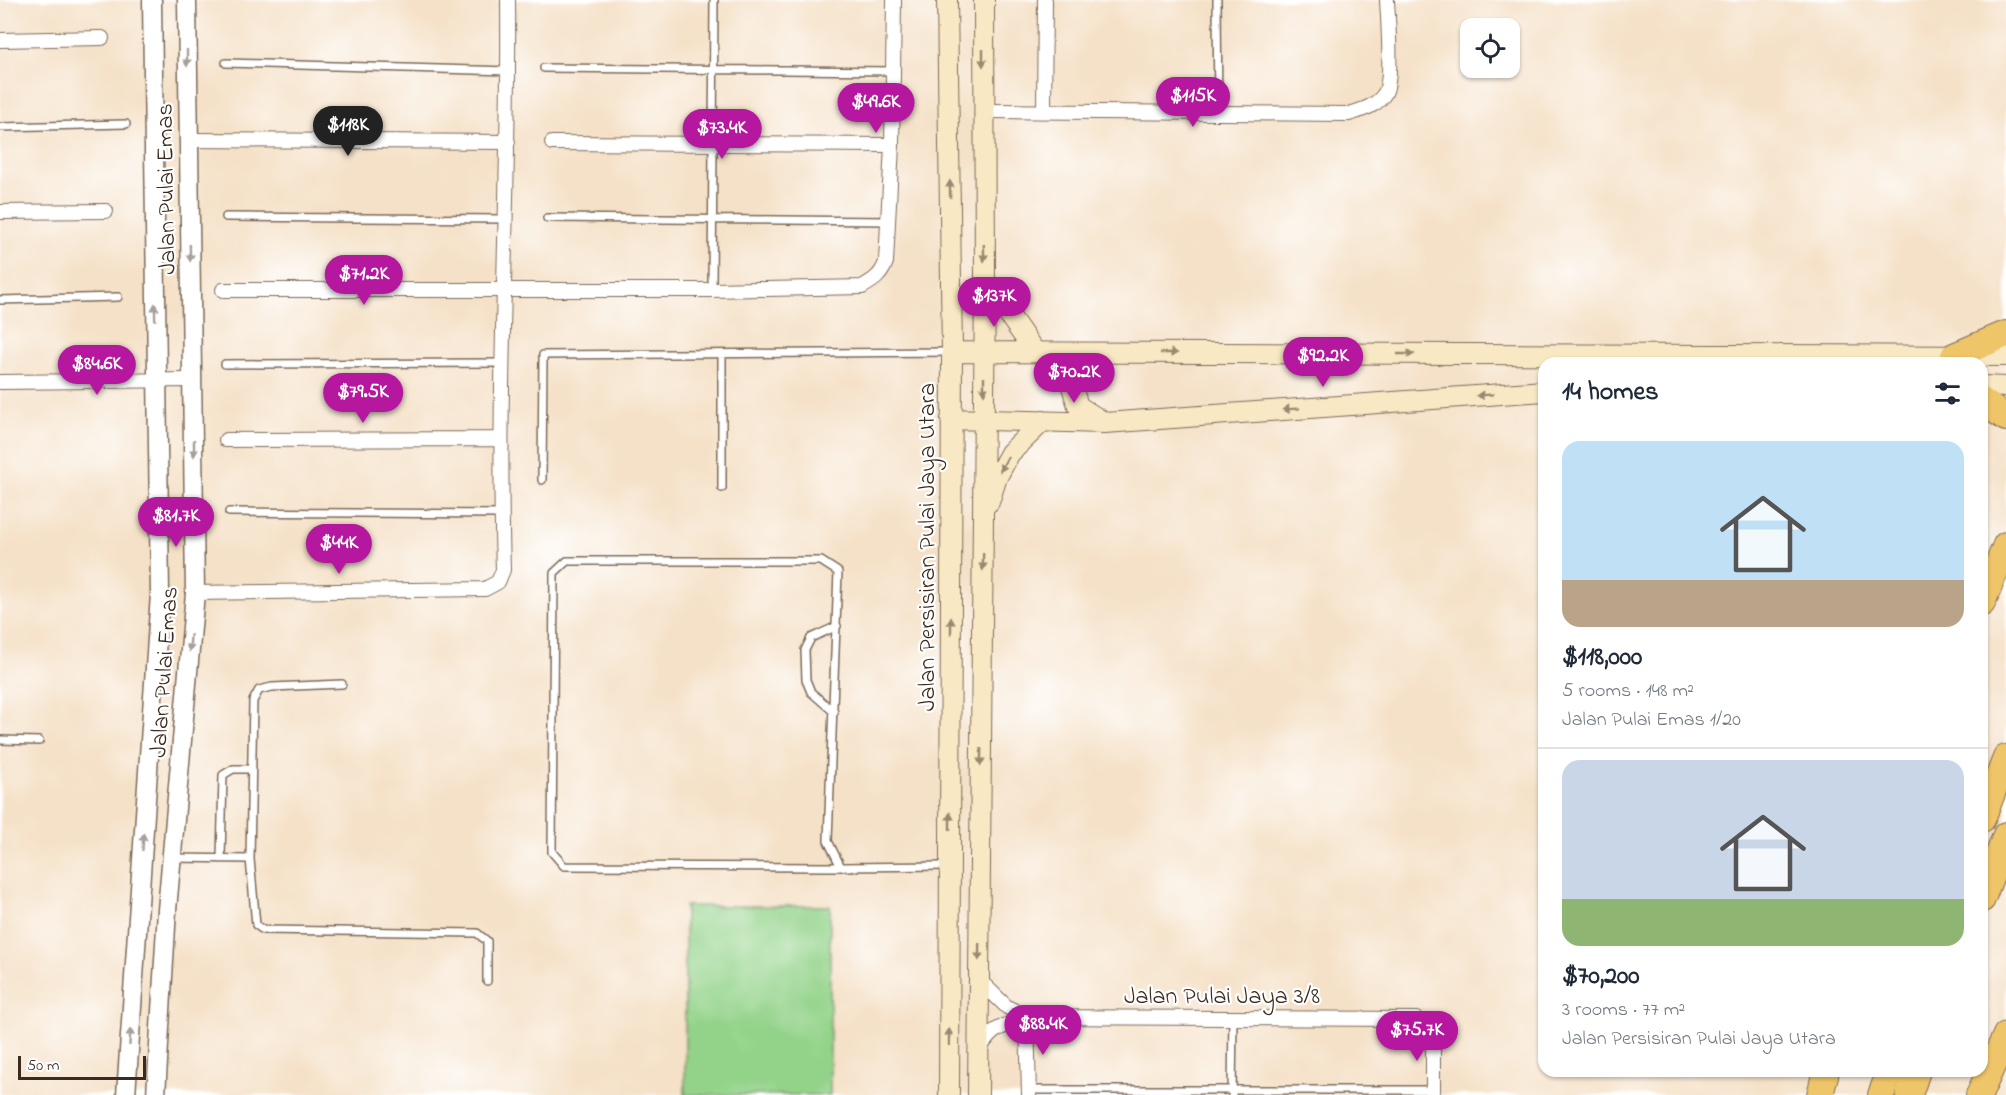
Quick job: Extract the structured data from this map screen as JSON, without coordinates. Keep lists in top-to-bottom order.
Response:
{
  "streets": {
    "main road": ["Jalan Persisiran Pulai Jaya Utara"],
    "street": ["Jalan Pulai Emas", "Jalan Pulai Jaya 3/8"]
  },
  "scale_bar": "50 m",
  "page": {
    "price": [
      "$115K",
      "$49.6K",
      "$118K",
      "$73.4K",
      "$71.2K",
      "$137K",
      "$92.2K",
      "$84.6K",
      "$70.2K",
      "$79.5K",
      "$81.7K",
      "$44K",
      "$88.4K",
      "$75.7K"
    ],
    "heading": "14 homes",
    "list": [
      {
        "name": "$118,000",
        "note": "5 rooms · 148 m² · Jalan Pulai Emas 1/20"
      },
      {
        "name": "$70,200",
        "note": "3 rooms · 77 m² · Jalan Persisiran Pulai Jaya Utara"
      }
    ],
    "scale": "50 m"
  }
}
